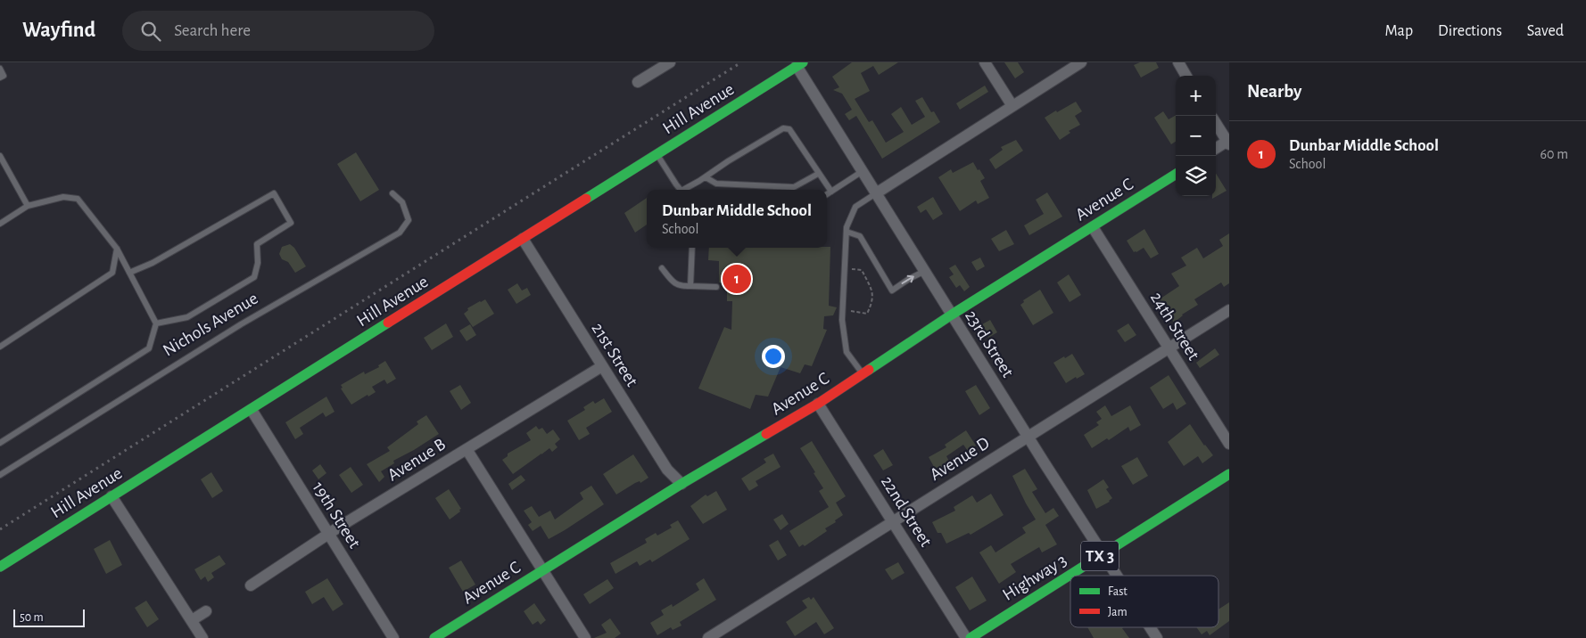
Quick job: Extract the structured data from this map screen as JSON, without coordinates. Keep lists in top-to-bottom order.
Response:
{
  "streets": {
    "street": [
      "Hill Avenue",
      "Avenue C",
      "24th Street",
      "23rd Street",
      "21st Street",
      "Avenue D",
      "Avenue B",
      "22nd Street",
      "19th Street",
      "TX 3",
      "Highway 3"
    ],
    "lane": ["Nichols Avenue"]
  },
  "crossings": [
    ["Hill Avenue", "23rd Street"],
    ["Hill Avenue", "21st Street"],
    ["Hill Avenue", "19th Street"],
    ["Avenue C", "24th Street"],
    ["Avenue C", "23rd Street"],
    ["Avenue C", "21st Street"],
    ["Avenue C", "22nd Street"],
    ["24th Street", "Avenue D"],
    ["23rd Street", "Avenue D"],
    ["23rd Street", "Highway 3"],
    ["21st Street", "Avenue B"],
    ["Avenue D", "22nd Street"],
    ["Avenue B", "19th Street"]
  ],
  "legend": ["Fast", "Jam"],
  "scale_bar": "50 m",
  "page": {
    "header": "Wayfind",
    "search": "Search here",
    "nav": ["Map", "Directions", "Saved"],
    "heading": "Nearby",
    "map_buttons": ["+", "−"],
    "list": [
      {
        "mark": "1",
        "name": "Dunbar Middle School",
        "note": "School",
        "value": "60 m"
      }
    ],
    "popup": ["Dunbar Middle School", "School"],
    "pins": "1",
    "scale": "50 m"
  }
}
